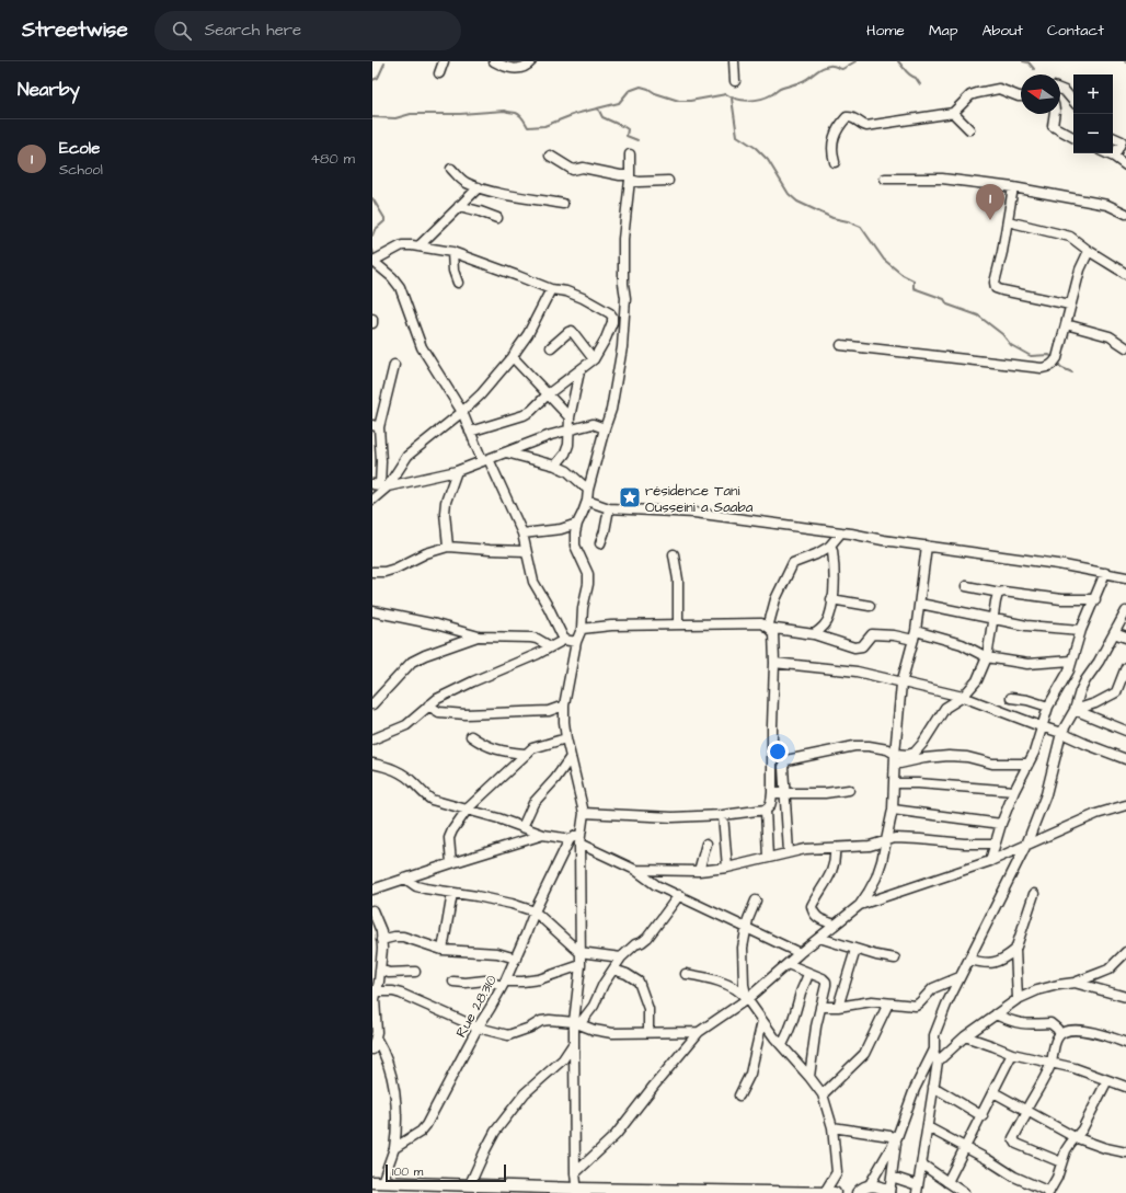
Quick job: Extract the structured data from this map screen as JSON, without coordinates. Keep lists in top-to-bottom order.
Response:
{
  "streets": {
    "street": ["Rue 28.310"]
  },
  "places": {
    "place": ["résidence Tani Ousseini a Saaba"]
  },
  "scale_bar": "100 m",
  "north": "left",
  "page": {
    "header": "Streetwise",
    "search": "Search here",
    "nav": [
      "Home",
      "Map",
      "About",
      "Contact"
    ],
    "heading": "Nearby",
    "map_buttons": ["+", "−"],
    "list": [
      {
        "mark": "1",
        "name": "Ecole",
        "note": "School",
        "value": "480 m"
      }
    ],
    "pins": "1",
    "scale": "100 m"
  }
}
